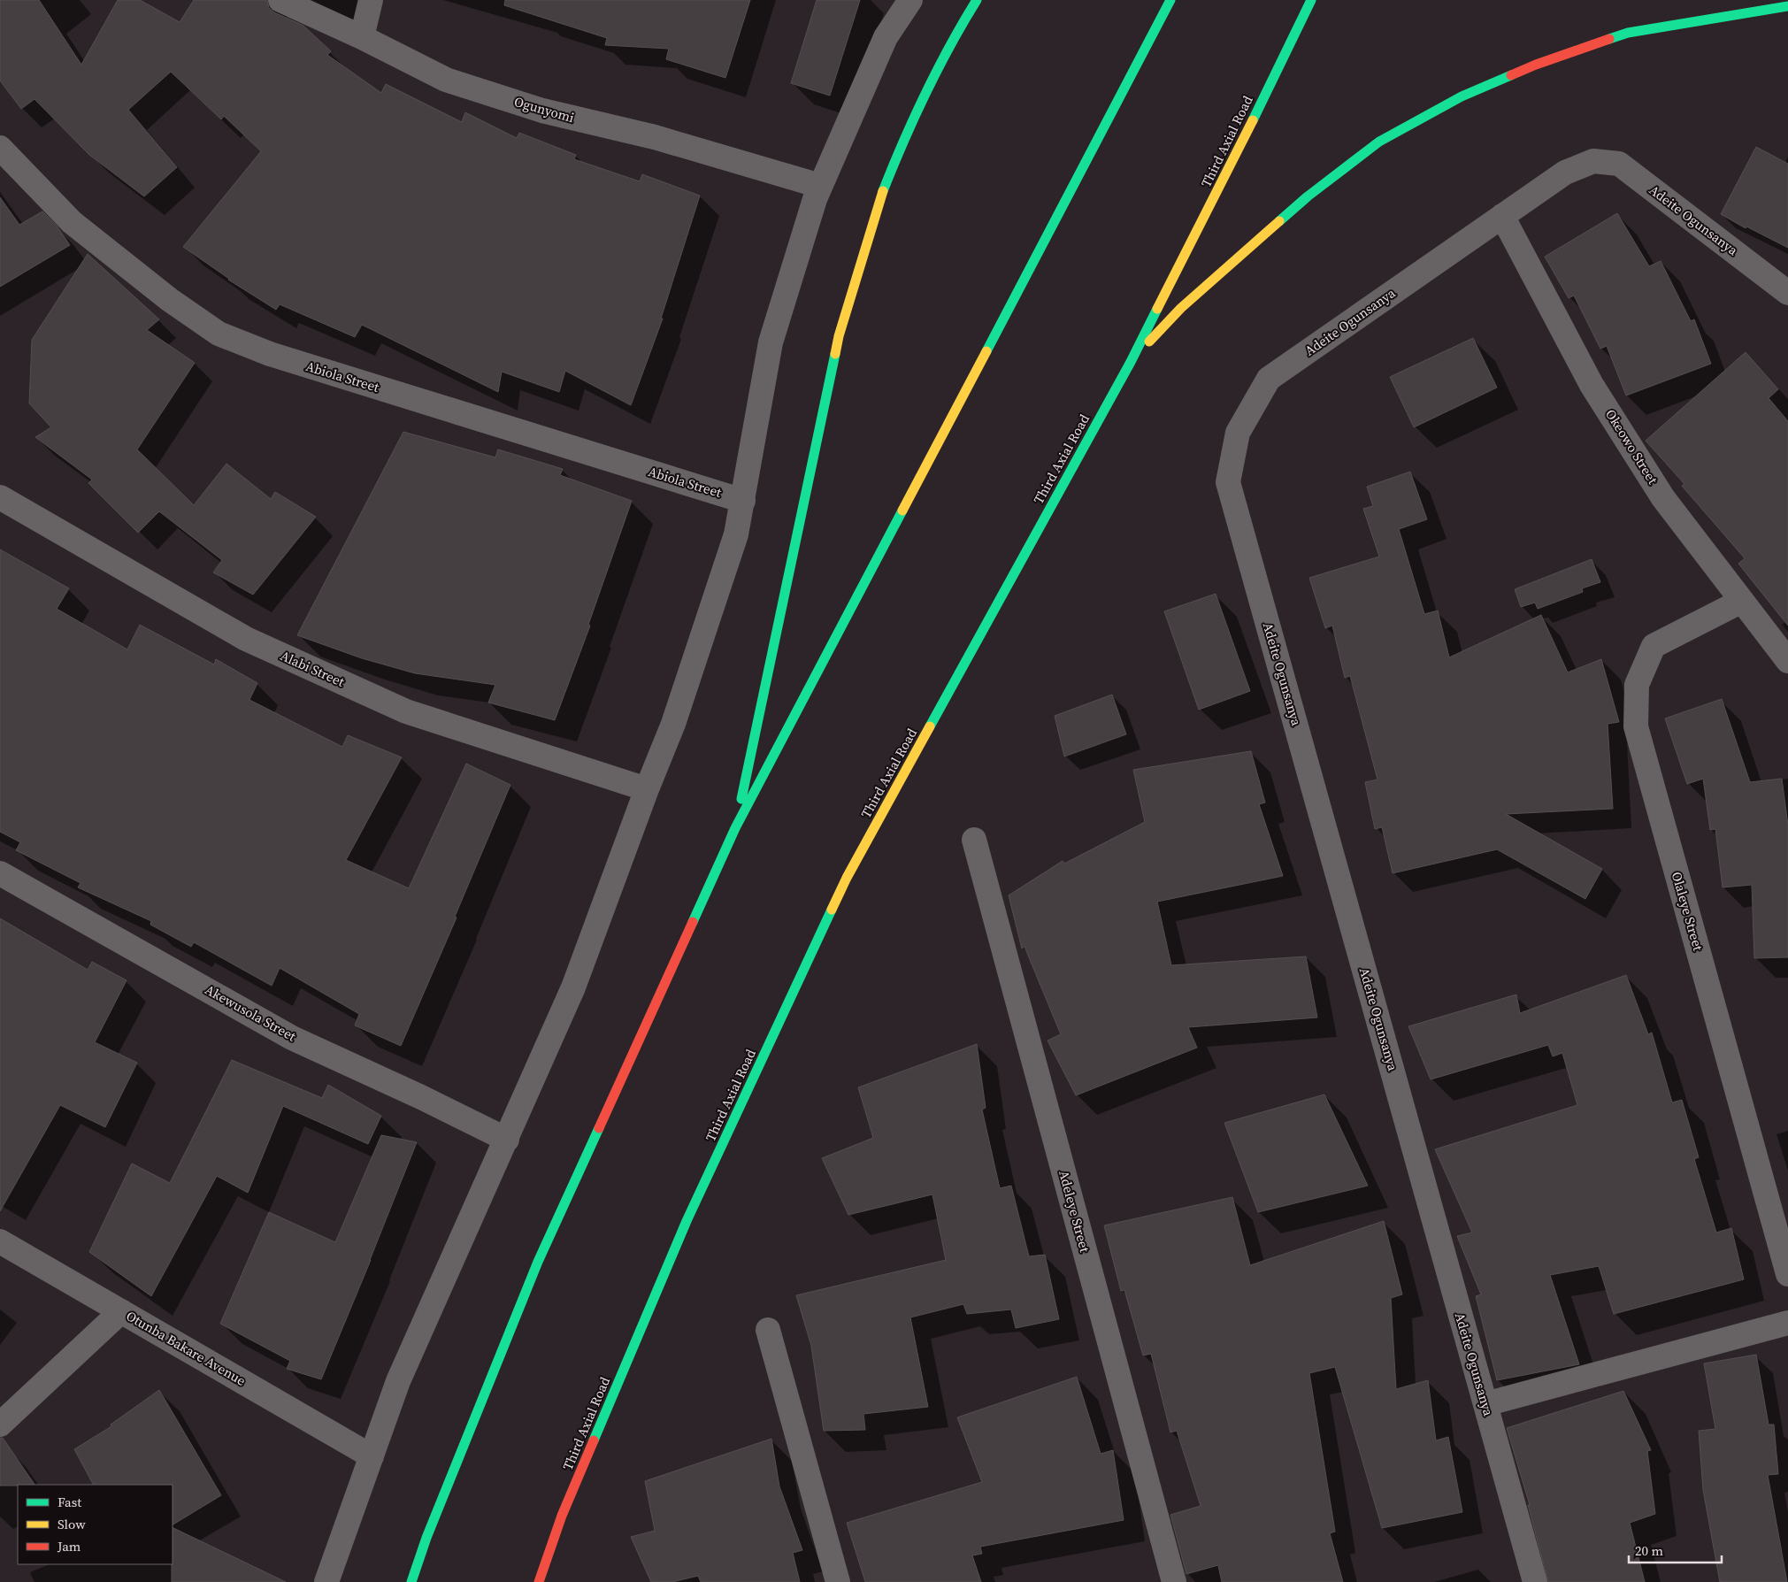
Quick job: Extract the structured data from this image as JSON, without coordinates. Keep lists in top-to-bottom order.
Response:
{
  "streets": {
    "highway": ["Third Axial Road"],
    "street": [
      "Ogunyomi",
      "Adeite Ogunsanya",
      "Abiola Street",
      "Okeowo Street",
      "Alabi Street",
      "Olaleye Street",
      "Akewusola Street",
      "Adeleye Street",
      "Otunba Bakare Avenue"
    ]
  },
  "crossings": [
    ["Adeite Ogunsanya", "Okeowo Street"],
    ["Okeowo Street", "Olaleye Street"]
  ],
  "legend": ["Fast", "Slow", "Jam"],
  "scale_bar": "20 m"
}
